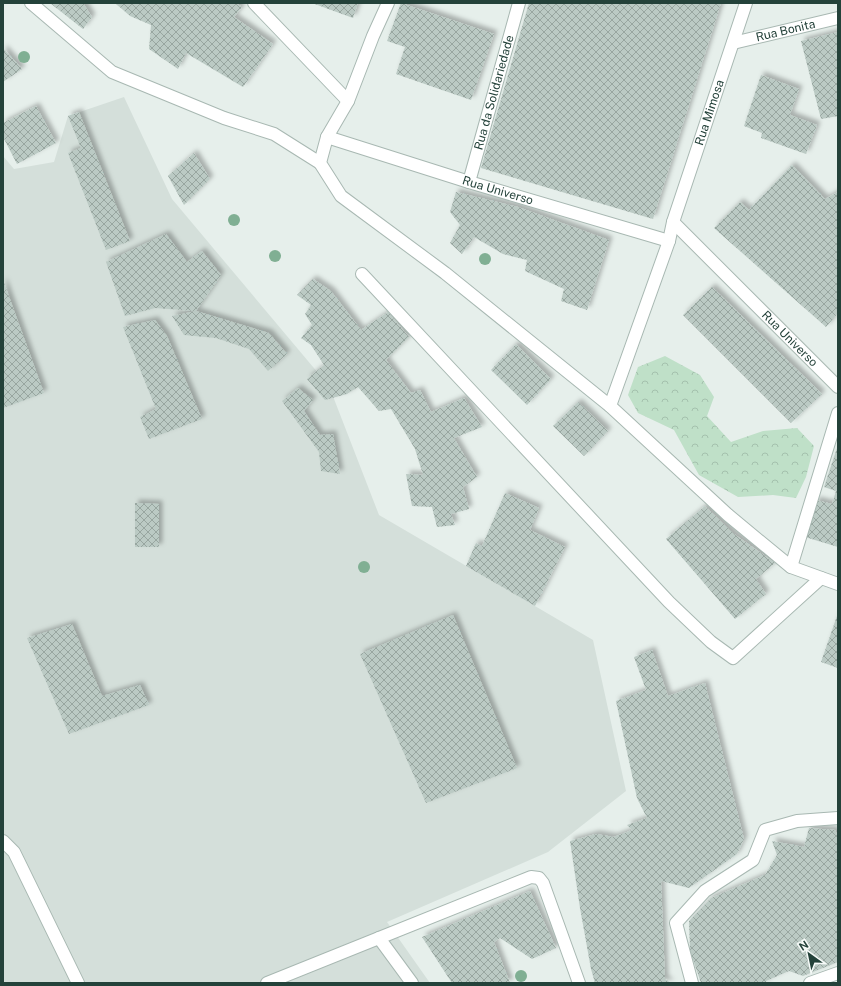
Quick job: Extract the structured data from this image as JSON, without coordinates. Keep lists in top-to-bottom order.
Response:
{
  "streets": {
    "street": [
      "Rua Bonita",
      "Rua da Solidariedade",
      "Rua Mimosa",
      "Rua Universo"
    ]
  },
  "crossings": [
    ["Rua Bonita", "Rua Mimosa"],
    ["Rua da Solidariedade", "Rua Universo"],
    ["Rua Mimosa", "Rua Universo"]
  ],
  "north": "top left"
}
